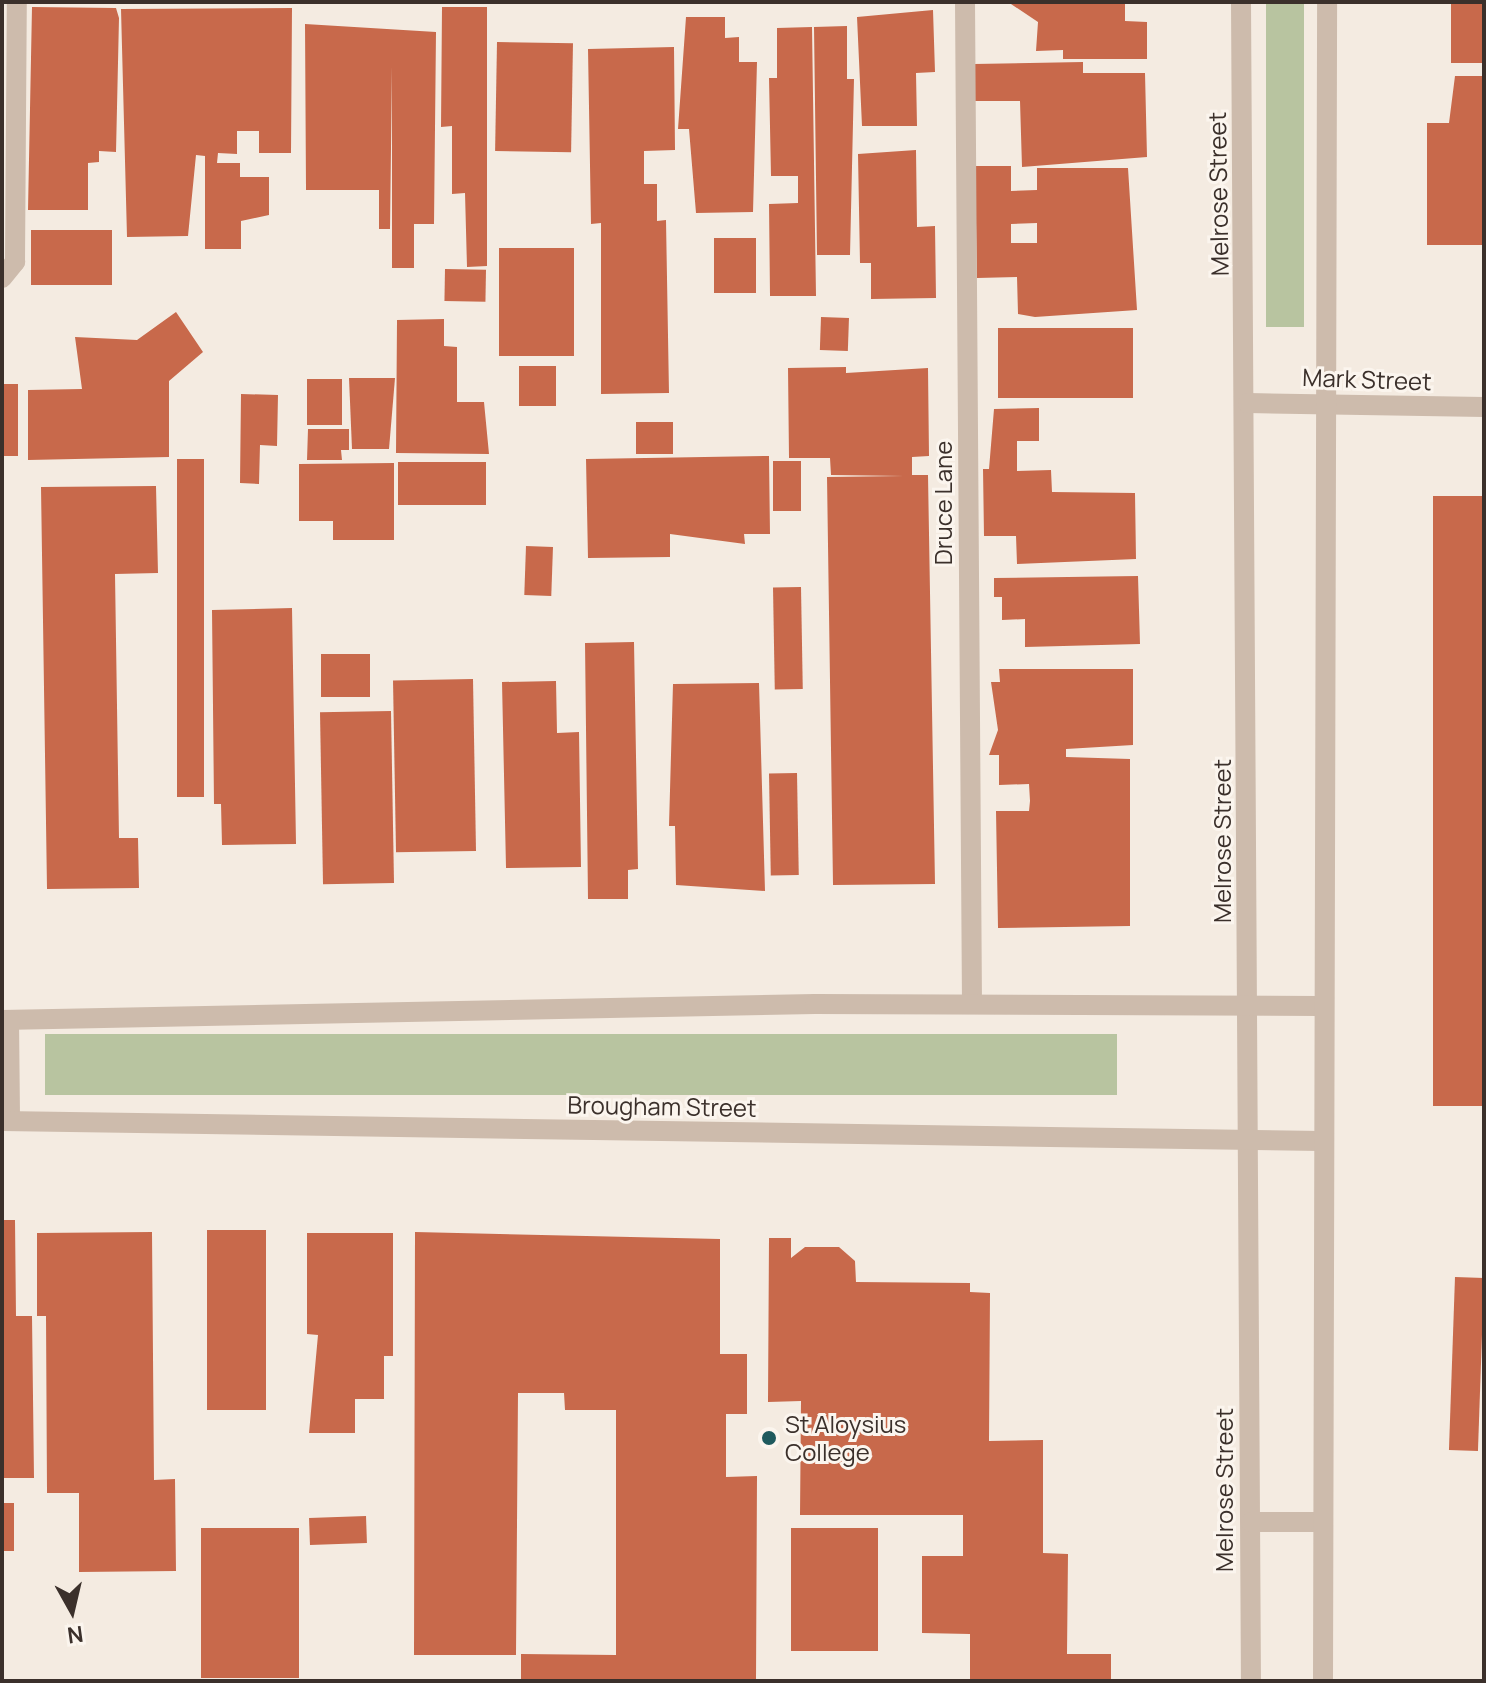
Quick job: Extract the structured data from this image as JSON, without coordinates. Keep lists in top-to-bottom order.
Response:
{
  "streets": {
    "street": [
      "Melrose Street",
      "Mark Street",
      "Druce Lane",
      "Brougham Street"
    ]
  },
  "crossings": [
    ["Melrose Street", "Mark Street"],
    ["Melrose Street", "Brougham Street"]
  ],
  "places": ["St Aloysius College"],
  "north": "bottom"
}
